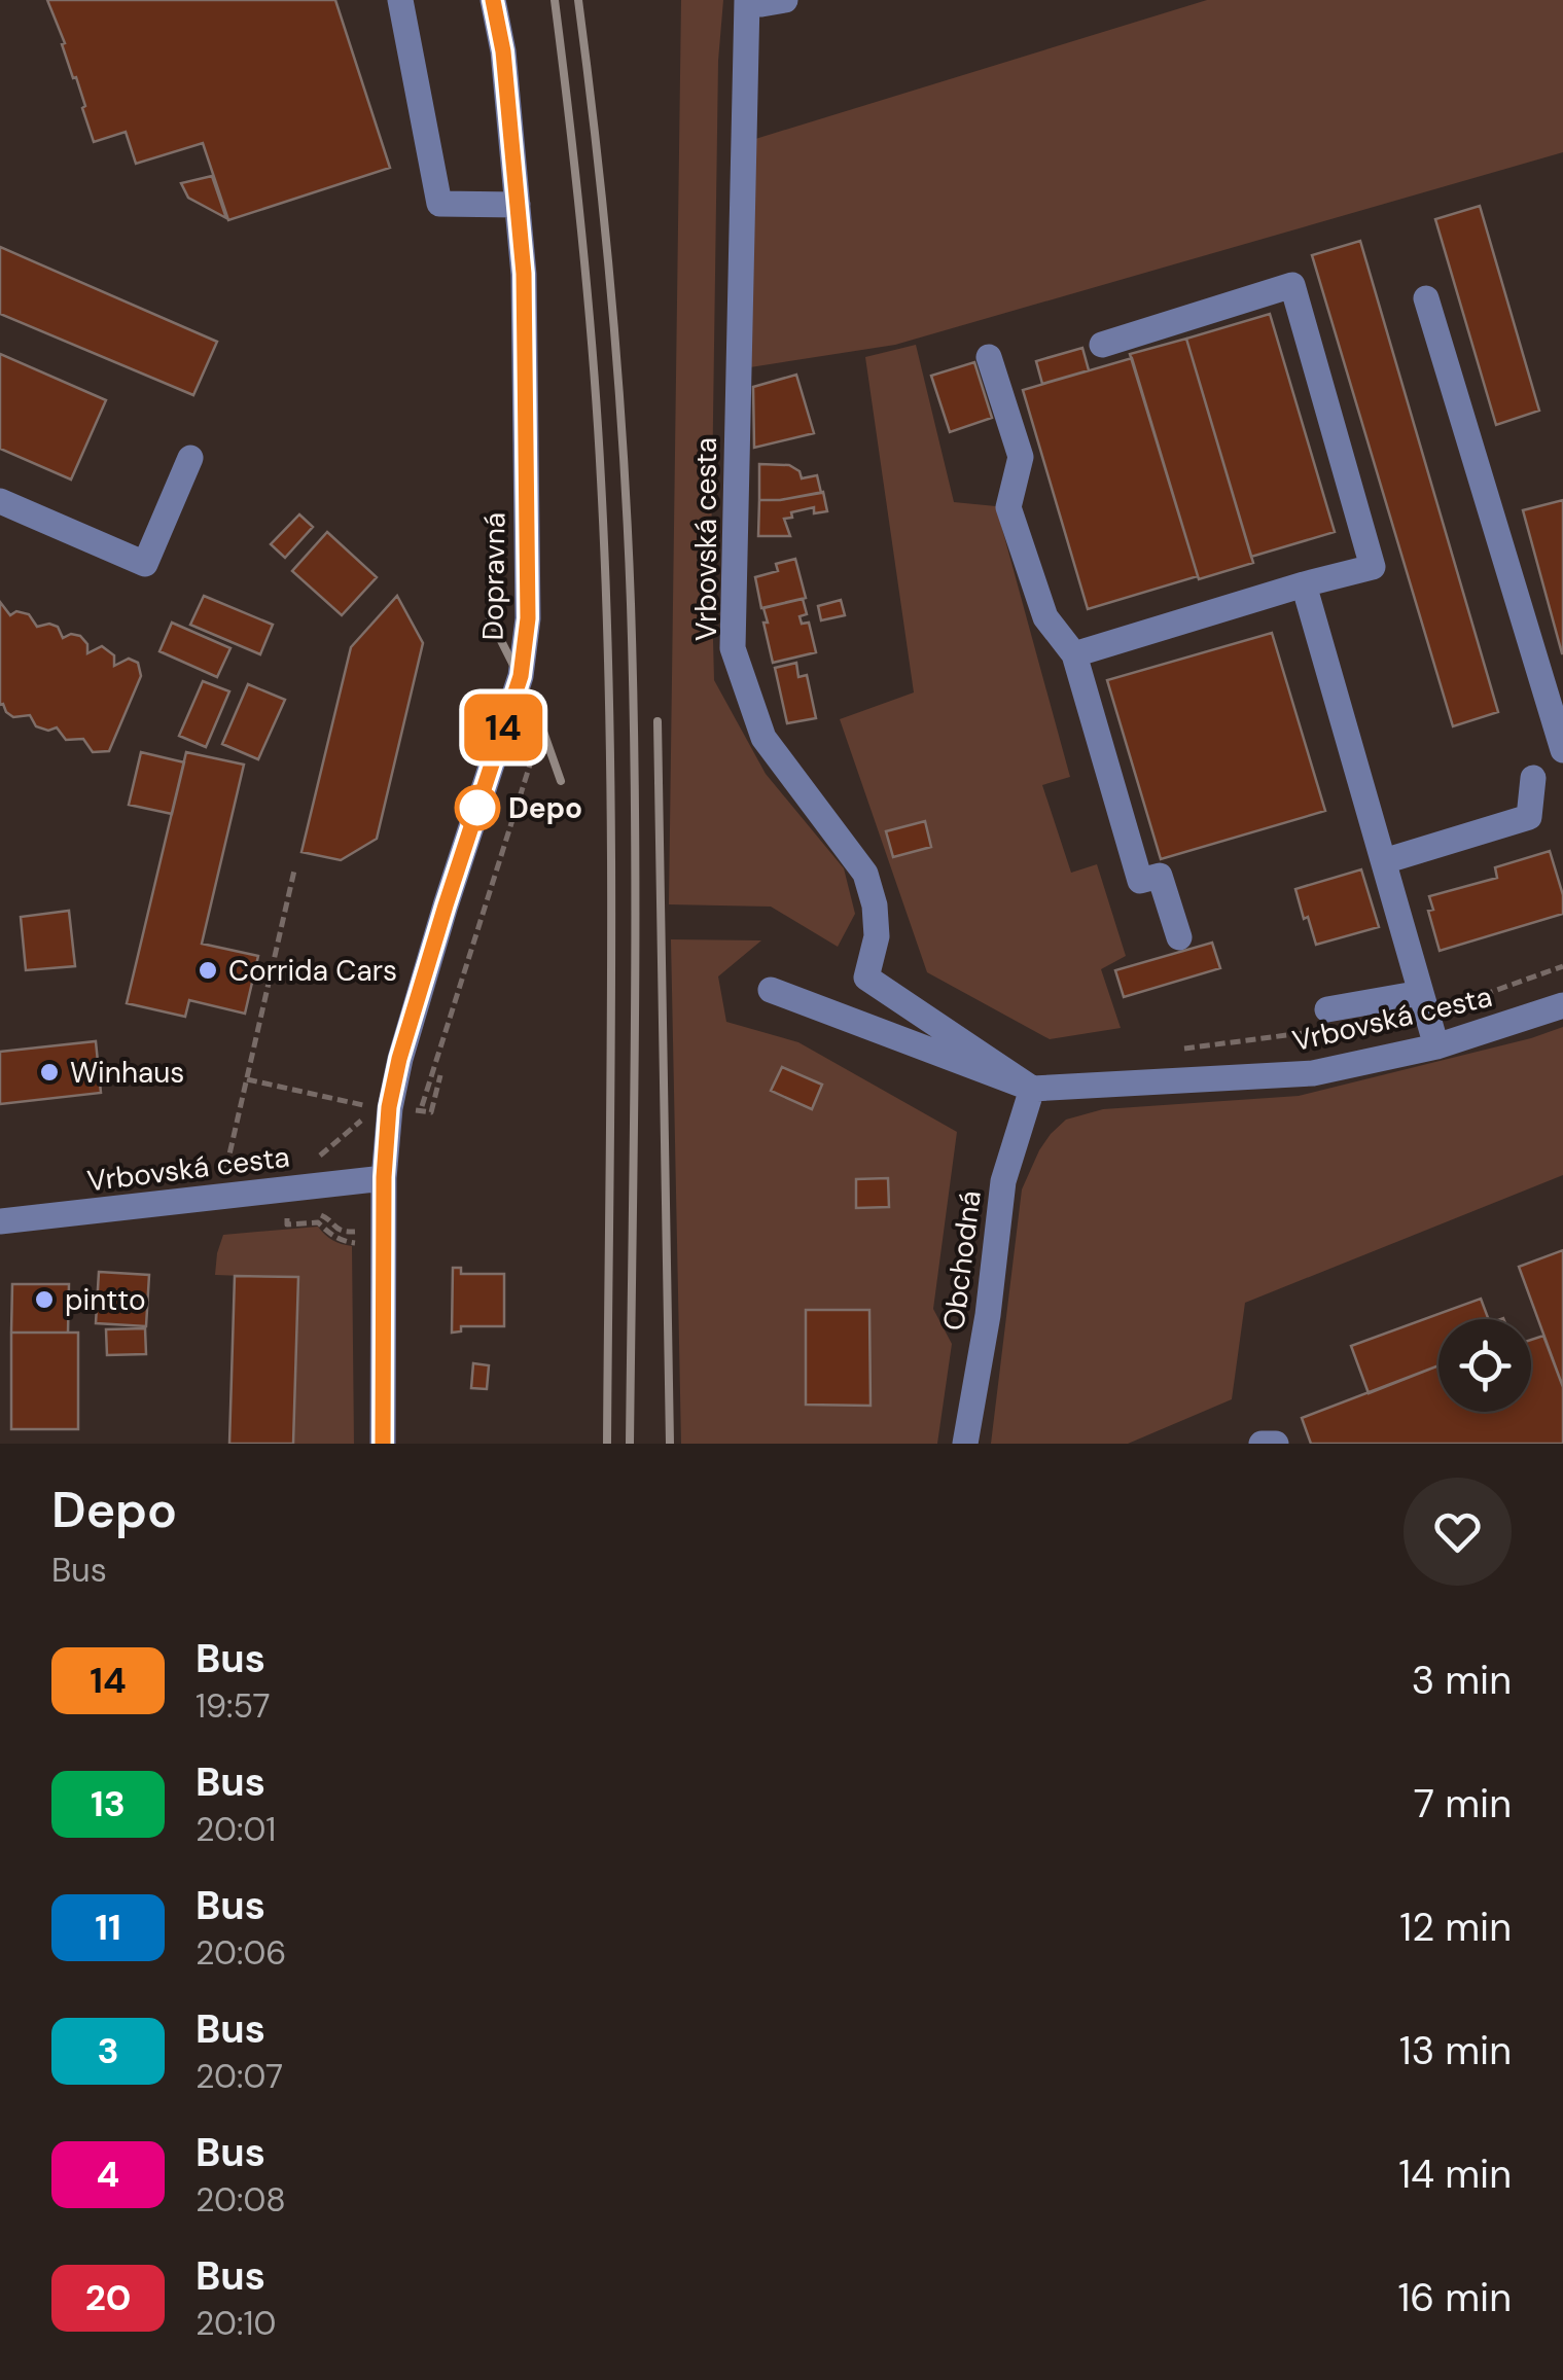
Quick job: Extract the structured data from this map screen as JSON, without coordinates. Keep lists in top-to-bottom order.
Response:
{
  "streets": {
    "street": ["Vrbovská cesta", "Dopravná", "Obchodná"]
  },
  "crossings": [
    ["Vrbovská cesta", "Dopravná"],
    ["Vrbovská cesta", "Obchodná"]
  ],
  "places": [
    "Depo",
    "Corrida Cars",
    "Winhaus",
    "pintto"
  ],
  "lines": ["bus line 14"],
  "page": {
    "on_map": "14",
    "heading": ["Depo", "Bus"],
    "list": [
      {
        "mark": "14",
        "name": "Bus",
        "note": "19:57",
        "value": "3 min"
      },
      {
        "mark": "13",
        "name": "Bus",
        "note": "20:01",
        "value": "7 min"
      },
      {
        "mark": "11",
        "name": "Bus",
        "note": "20:06",
        "value": "12 min"
      },
      {
        "mark": "3",
        "name": "Bus",
        "note": "20:07",
        "value": "13 min"
      },
      {
        "mark": "4",
        "name": "Bus",
        "note": "20:08",
        "value": "14 min"
      },
      {
        "mark": "20",
        "name": "Bus",
        "note": "20:10",
        "value": "16 min"
      }
    ]
  }
}
